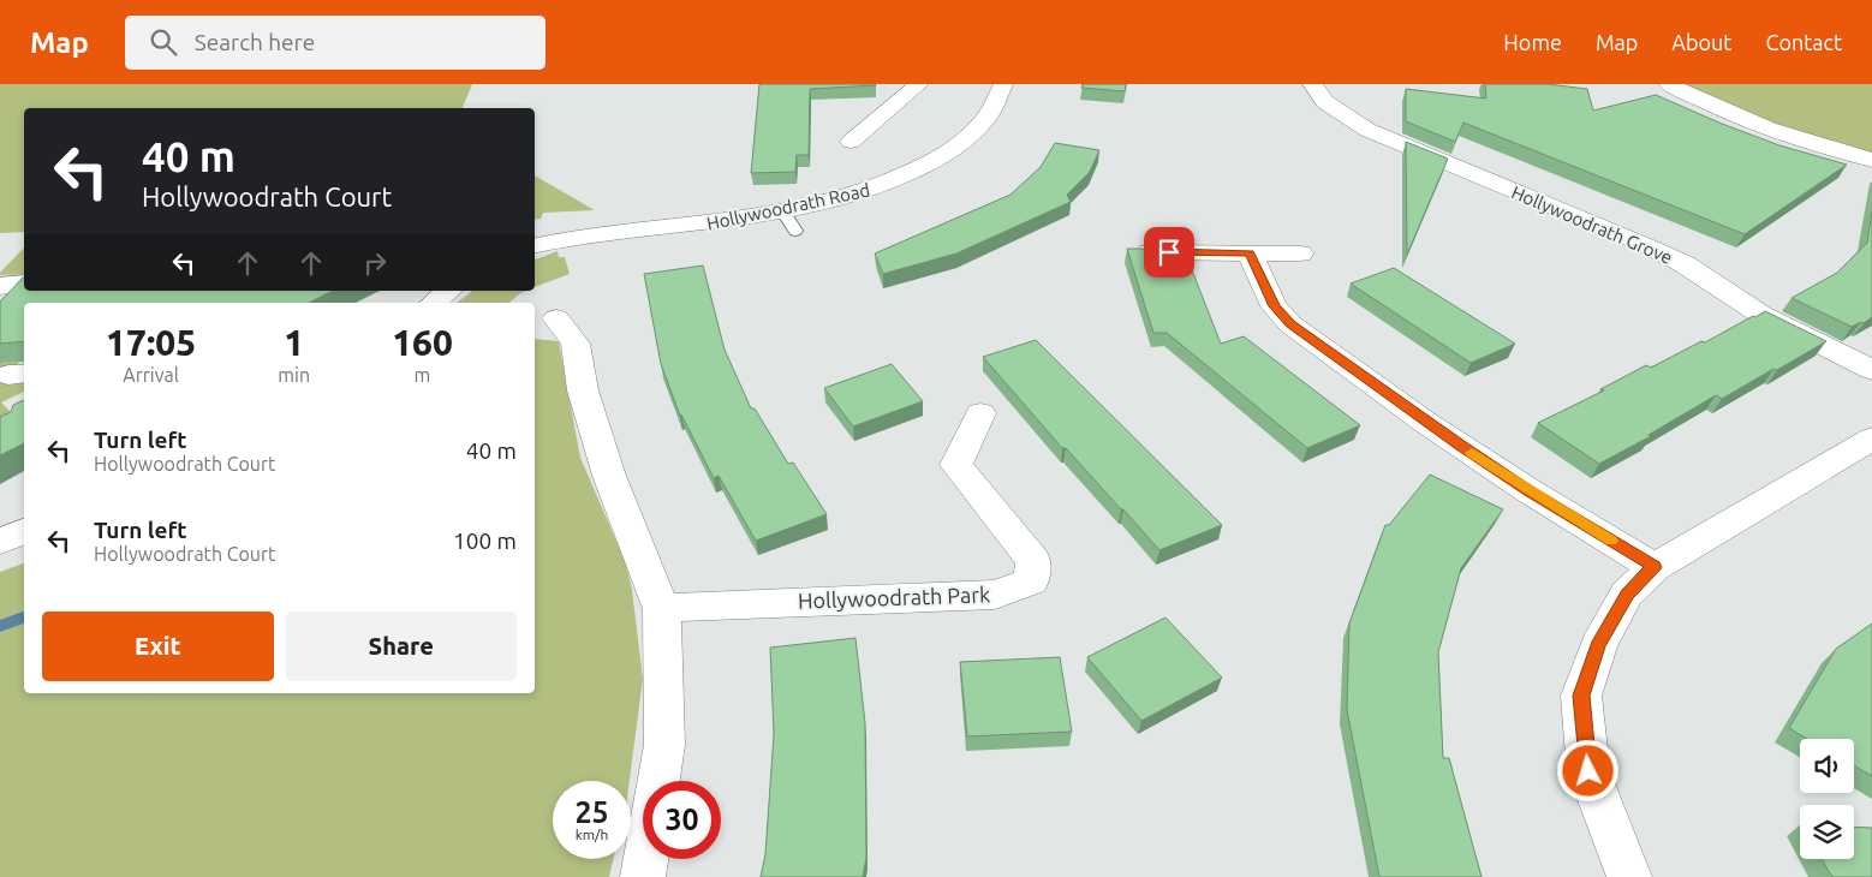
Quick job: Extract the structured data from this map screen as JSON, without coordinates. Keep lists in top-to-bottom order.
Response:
{
  "streets": {
    "street": ["Hollywoodrath Road", "Hollywoodrath Grove", "Hollywoodrath Park"]
  },
  "page": {
    "header": "Map",
    "search": "Search here",
    "nav": [
      "Home",
      "Map",
      "About",
      "Contact"
    ],
    "turn": ["40 m", "Hollywoodrath Court"],
    "eta": [
      "17:05",
      "Arrival",
      "1",
      "min",
      "160",
      "m"
    ],
    "list": [
      {
        "name": "Turn left",
        "note": "Hollywoodrath Court",
        "value": "40 m"
      },
      {
        "name": "Turn left",
        "note": "Hollywoodrath Court",
        "value": "100 m"
      }
    ],
    "buttons": ["Exit", "Share"],
    "speed": "25 km/h",
    "limit": "30"
  }
}
